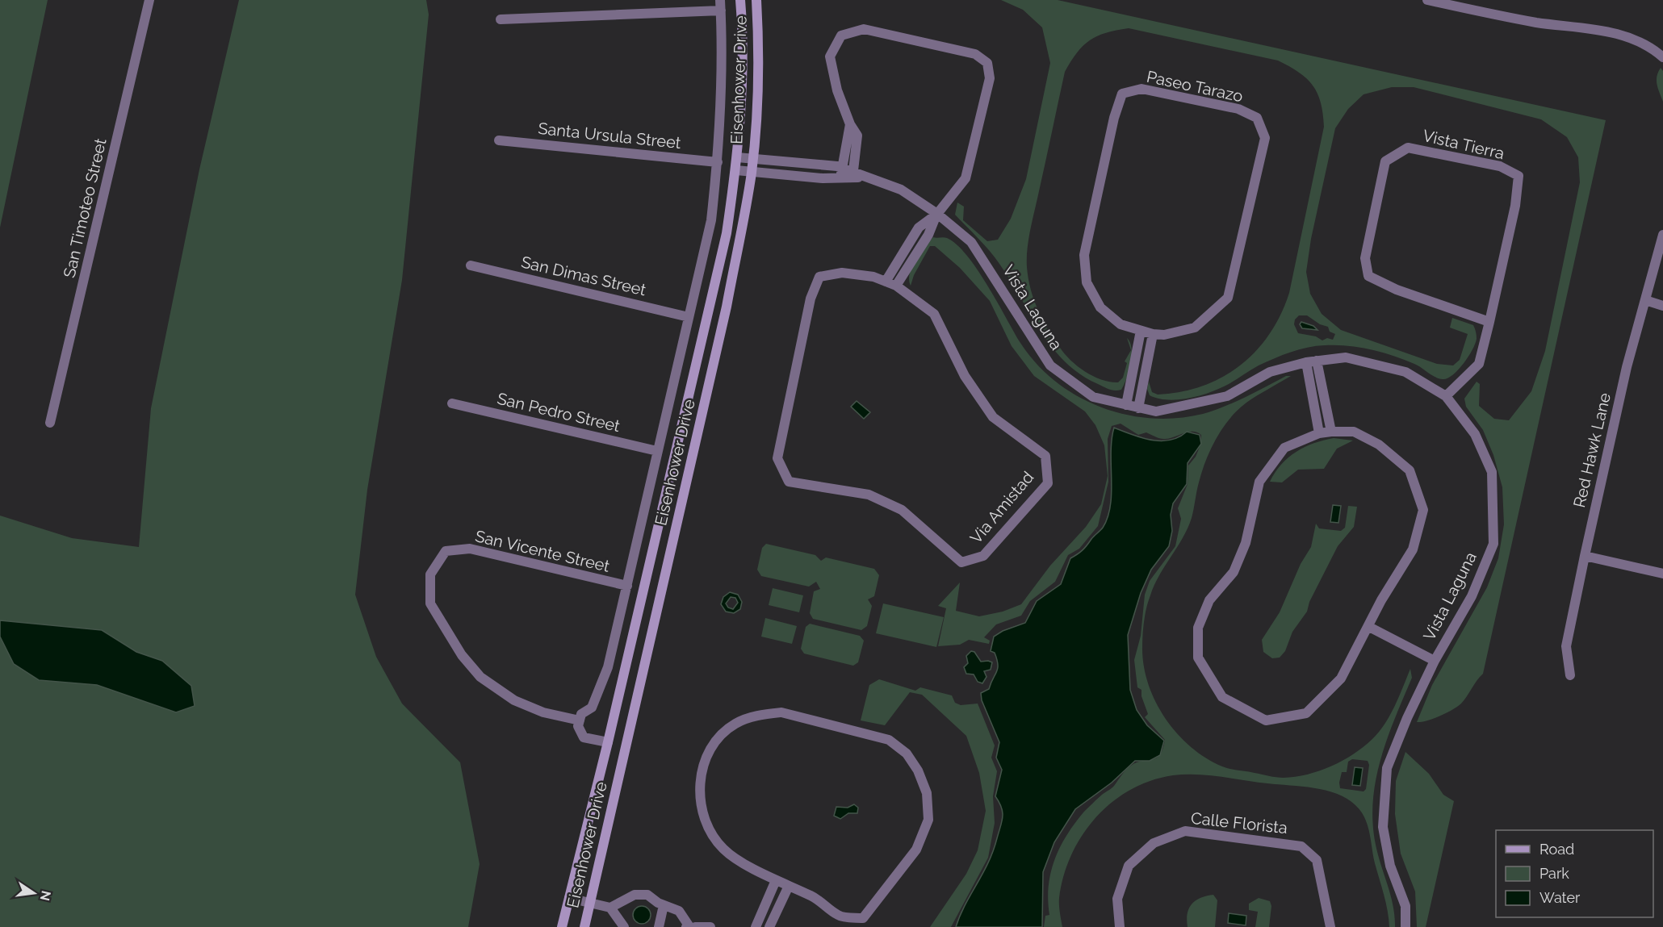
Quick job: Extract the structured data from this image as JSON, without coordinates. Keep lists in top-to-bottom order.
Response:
{
  "streets": {
    "main road": ["Eisenhower Drive"],
    "street": [
      "Paseo Tarazo",
      "Santa Ursula Street",
      "Vista Tierra",
      "San Timoteo Street",
      "San Dimas Street",
      "Vista Laguna",
      "San Pedro Street",
      "Red Hawk Lane",
      "Via Amistad",
      "San Vicente Street",
      "Calle Florista"
    ]
  },
  "crossings": [
    ["Eisenhower Drive", "Santa Ursula Street"],
    ["Eisenhower Drive", "San Dimas Street"],
    ["Eisenhower Drive", "Vista Laguna"],
    ["Eisenhower Drive", "San Pedro Street"],
    ["Eisenhower Drive", "San Vicente Street"],
    ["Vista Tierra", "Vista Laguna"]
  ],
  "legend": ["Road", "Park", "Water"],
  "north": "right"
}
